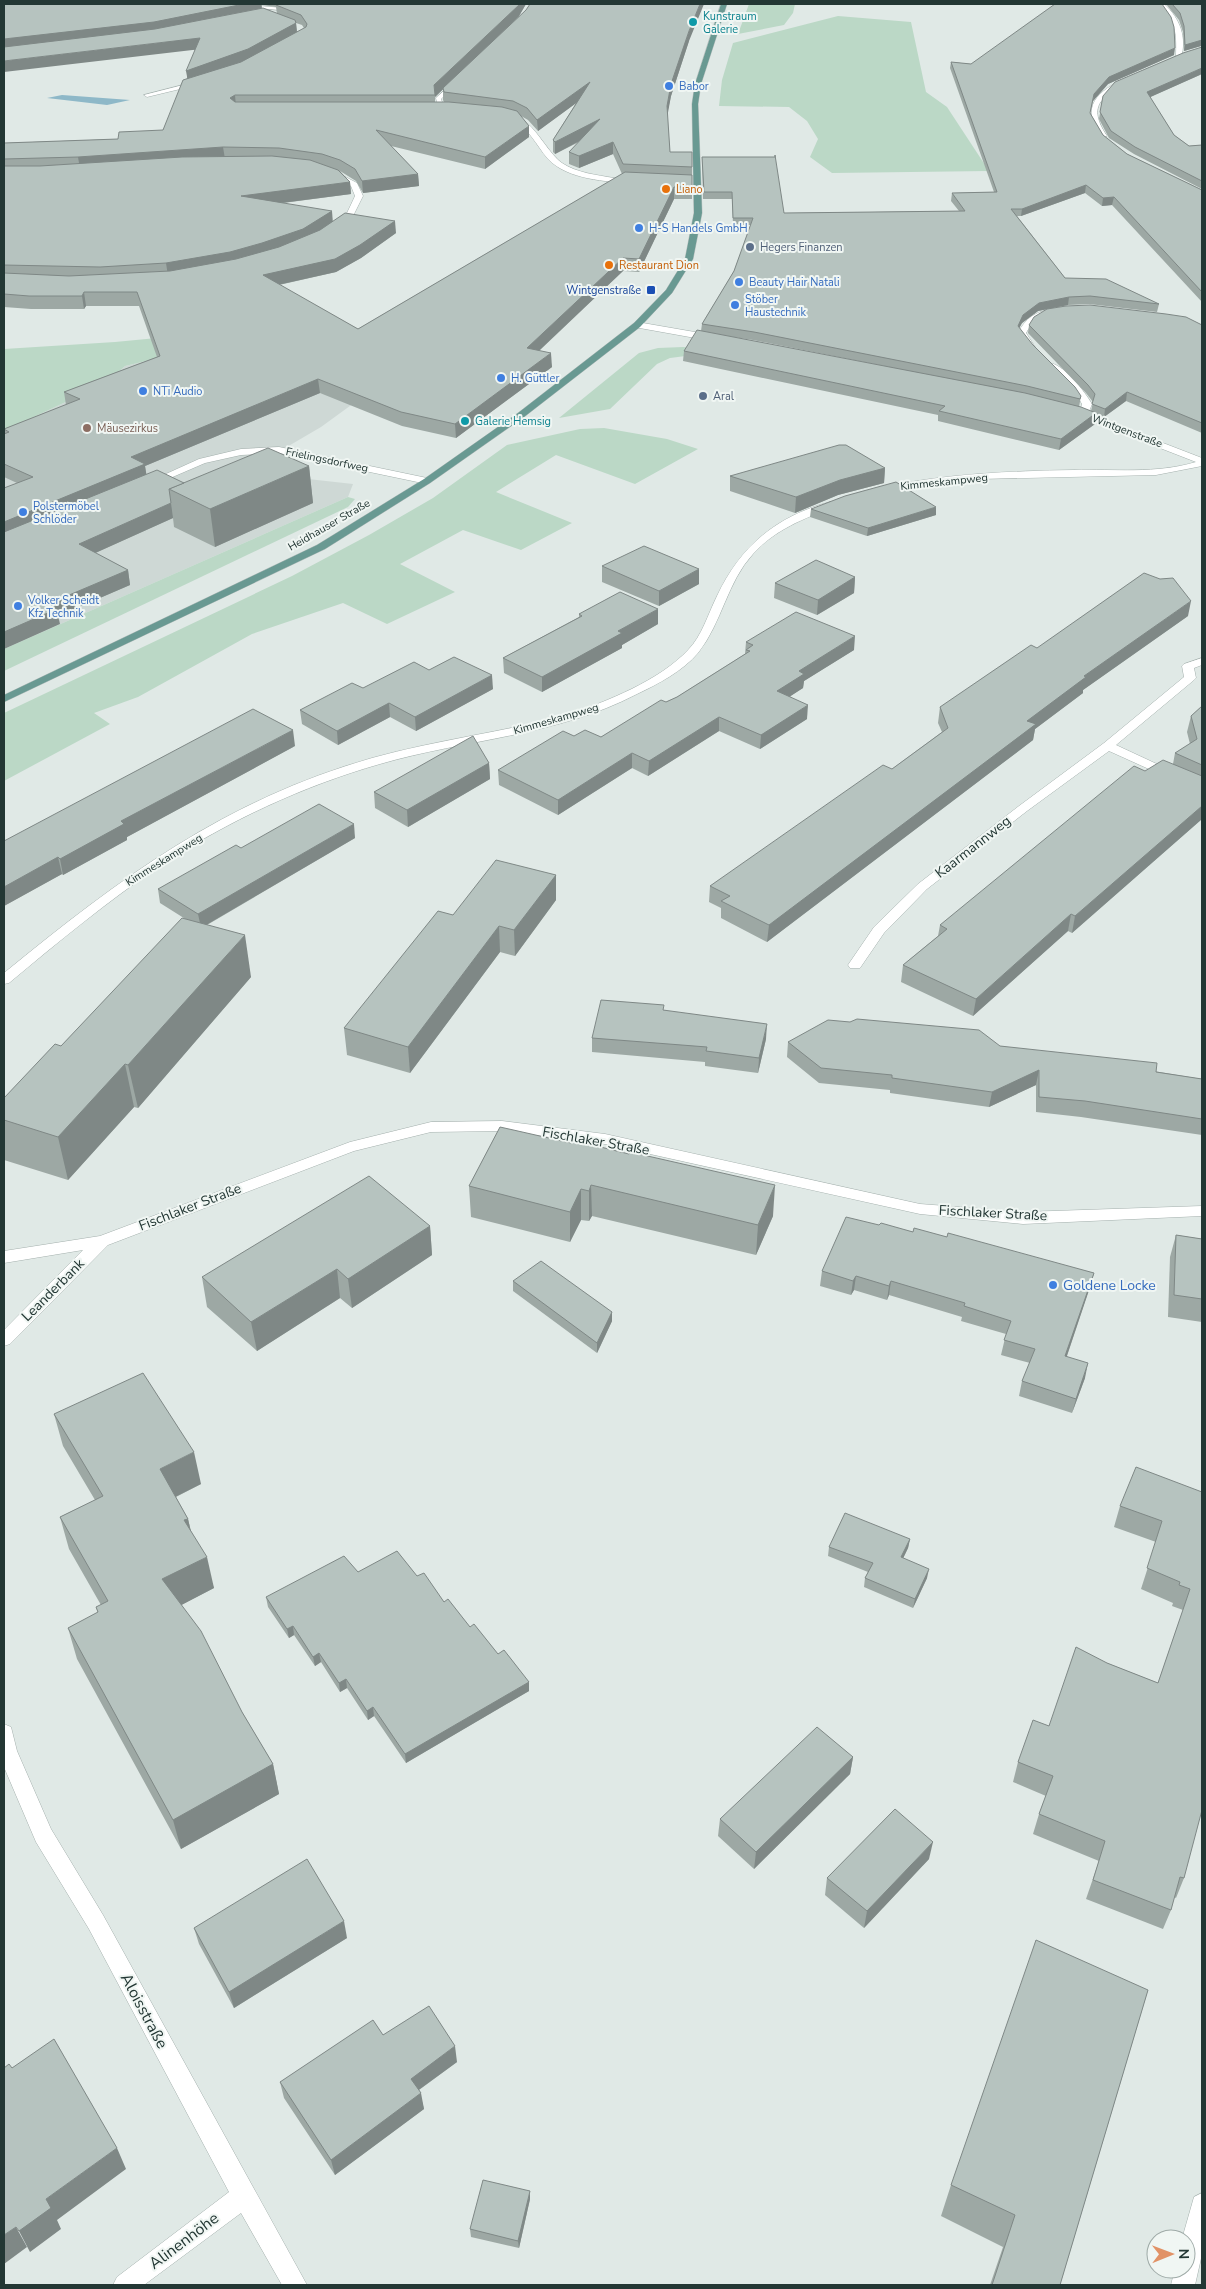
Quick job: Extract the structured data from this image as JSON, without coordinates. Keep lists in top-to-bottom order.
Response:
{
  "streets": {
    "main road": ["Heidhauser Straße"],
    "street": [
      "Wintgenstraße",
      "Frielingsdorfweg",
      "Kimmeskampweg",
      "Kaarmannweg",
      "Fischlaker Straße",
      "Leanderbank",
      "Aloisstraße",
      "Alinenhöhe"
    ]
  },
  "crossings": [
    ["Wintgenstraße", "Kimmeskampweg"],
    ["Frielingsdorfweg", "Heidhauser Straße"],
    ["Fischlaker Straße", "Leanderbank"],
    ["Aloisstraße", "Alinenhöhe"]
  ],
  "places": {
    "other": [
      "Kunstraum Galerie",
      "Babor",
      "Liano",
      "H-S Handels GmbH",
      "Hegers Finanzen",
      "Restaurant Dion",
      "Beauty Hair Natali",
      "Stöber Haustechnik",
      "H. Güttler",
      "NTi Audio",
      "Aral",
      "Galerie Hemsig",
      "Mäusezirkus",
      "Polstermöbel Schlöder",
      "Volker Scheidt Kfz Technik",
      "Goldene Locke"
    ],
    "transit": ["Wintgenstraße"]
  },
  "north": "right"
}
